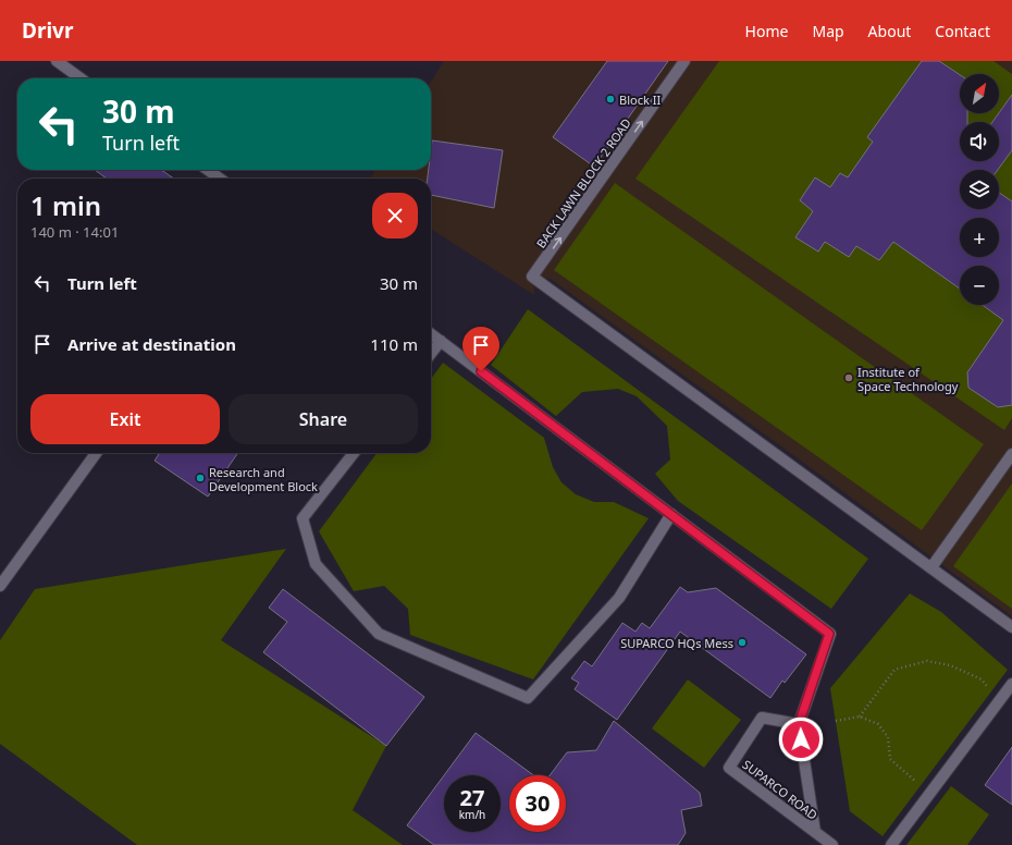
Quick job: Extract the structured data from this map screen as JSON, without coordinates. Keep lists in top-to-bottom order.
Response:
{
  "streets": {
    "street": ["BACK LAWN BLOCK 2 ROAD", "SUPARCO ROAD"]
  },
  "places": [
    "Block II",
    "Institute of Space Technology",
    "Research and Development Block",
    "SUPARCO HQs Mess"
  ],
  "north": "top right",
  "page": {
    "header": "Drivr",
    "nav": [
      "Home",
      "Map",
      "About",
      "Contact"
    ],
    "map_buttons": ["+", "−"],
    "turn": ["30 m", "Turn left"],
    "heading": ["1 min", "140 m · 14:01"],
    "list": [
      {
        "name": "Turn left",
        "value": "30 m"
      },
      {
        "name": "Arrive at destination",
        "value": "110 m"
      }
    ],
    "buttons": ["Exit", "Share"],
    "speed": "27 km/h",
    "limit": "30"
  }
}
